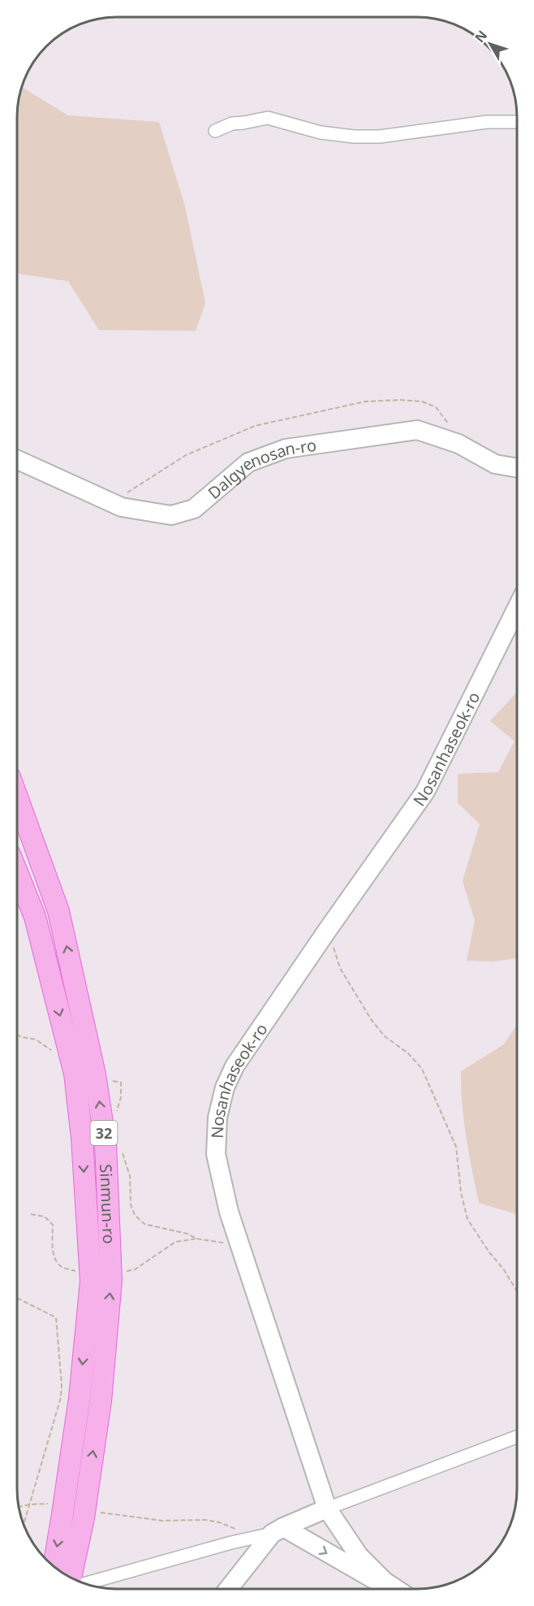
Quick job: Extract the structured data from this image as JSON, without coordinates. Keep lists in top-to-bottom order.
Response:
{
  "streets": {
    "main road": ["32", "Sinmun-ro"],
    "street": ["Dalgyenosan-ro", "Nosanhaseok-ro"]
  },
  "north": "top left"
}
